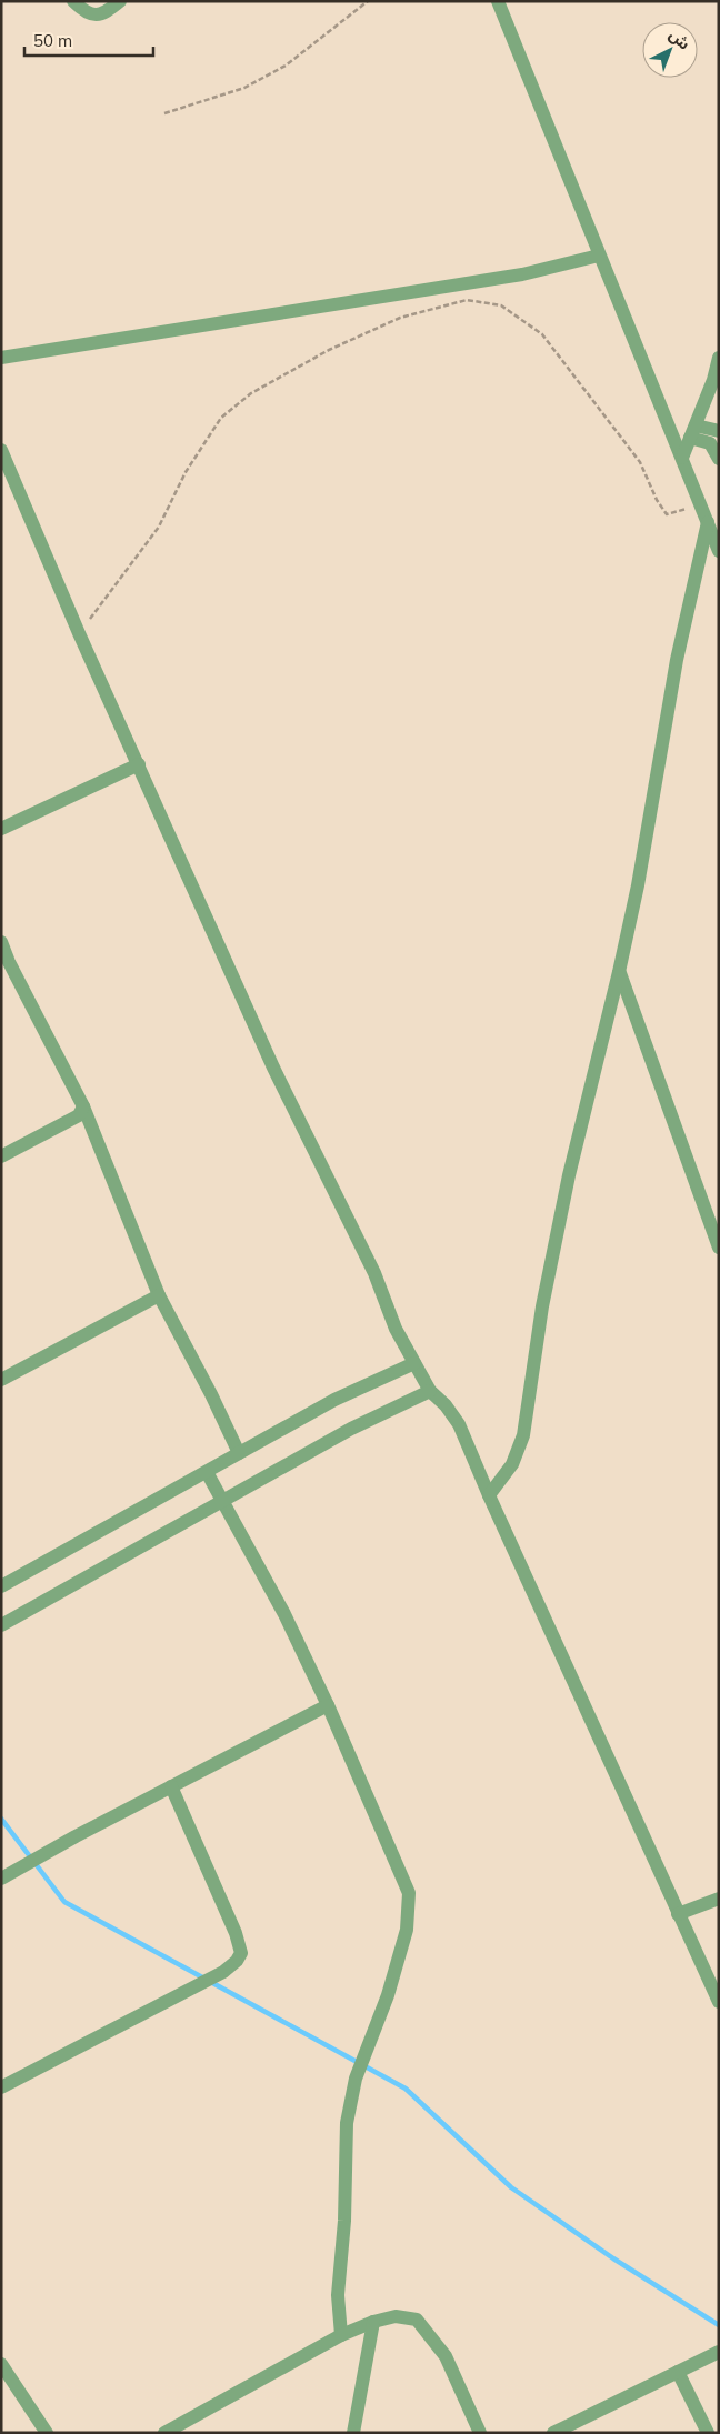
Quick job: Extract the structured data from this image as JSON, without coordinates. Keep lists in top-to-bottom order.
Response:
{
  "scale_bar": "50 m",
  "north": "top right"
}
